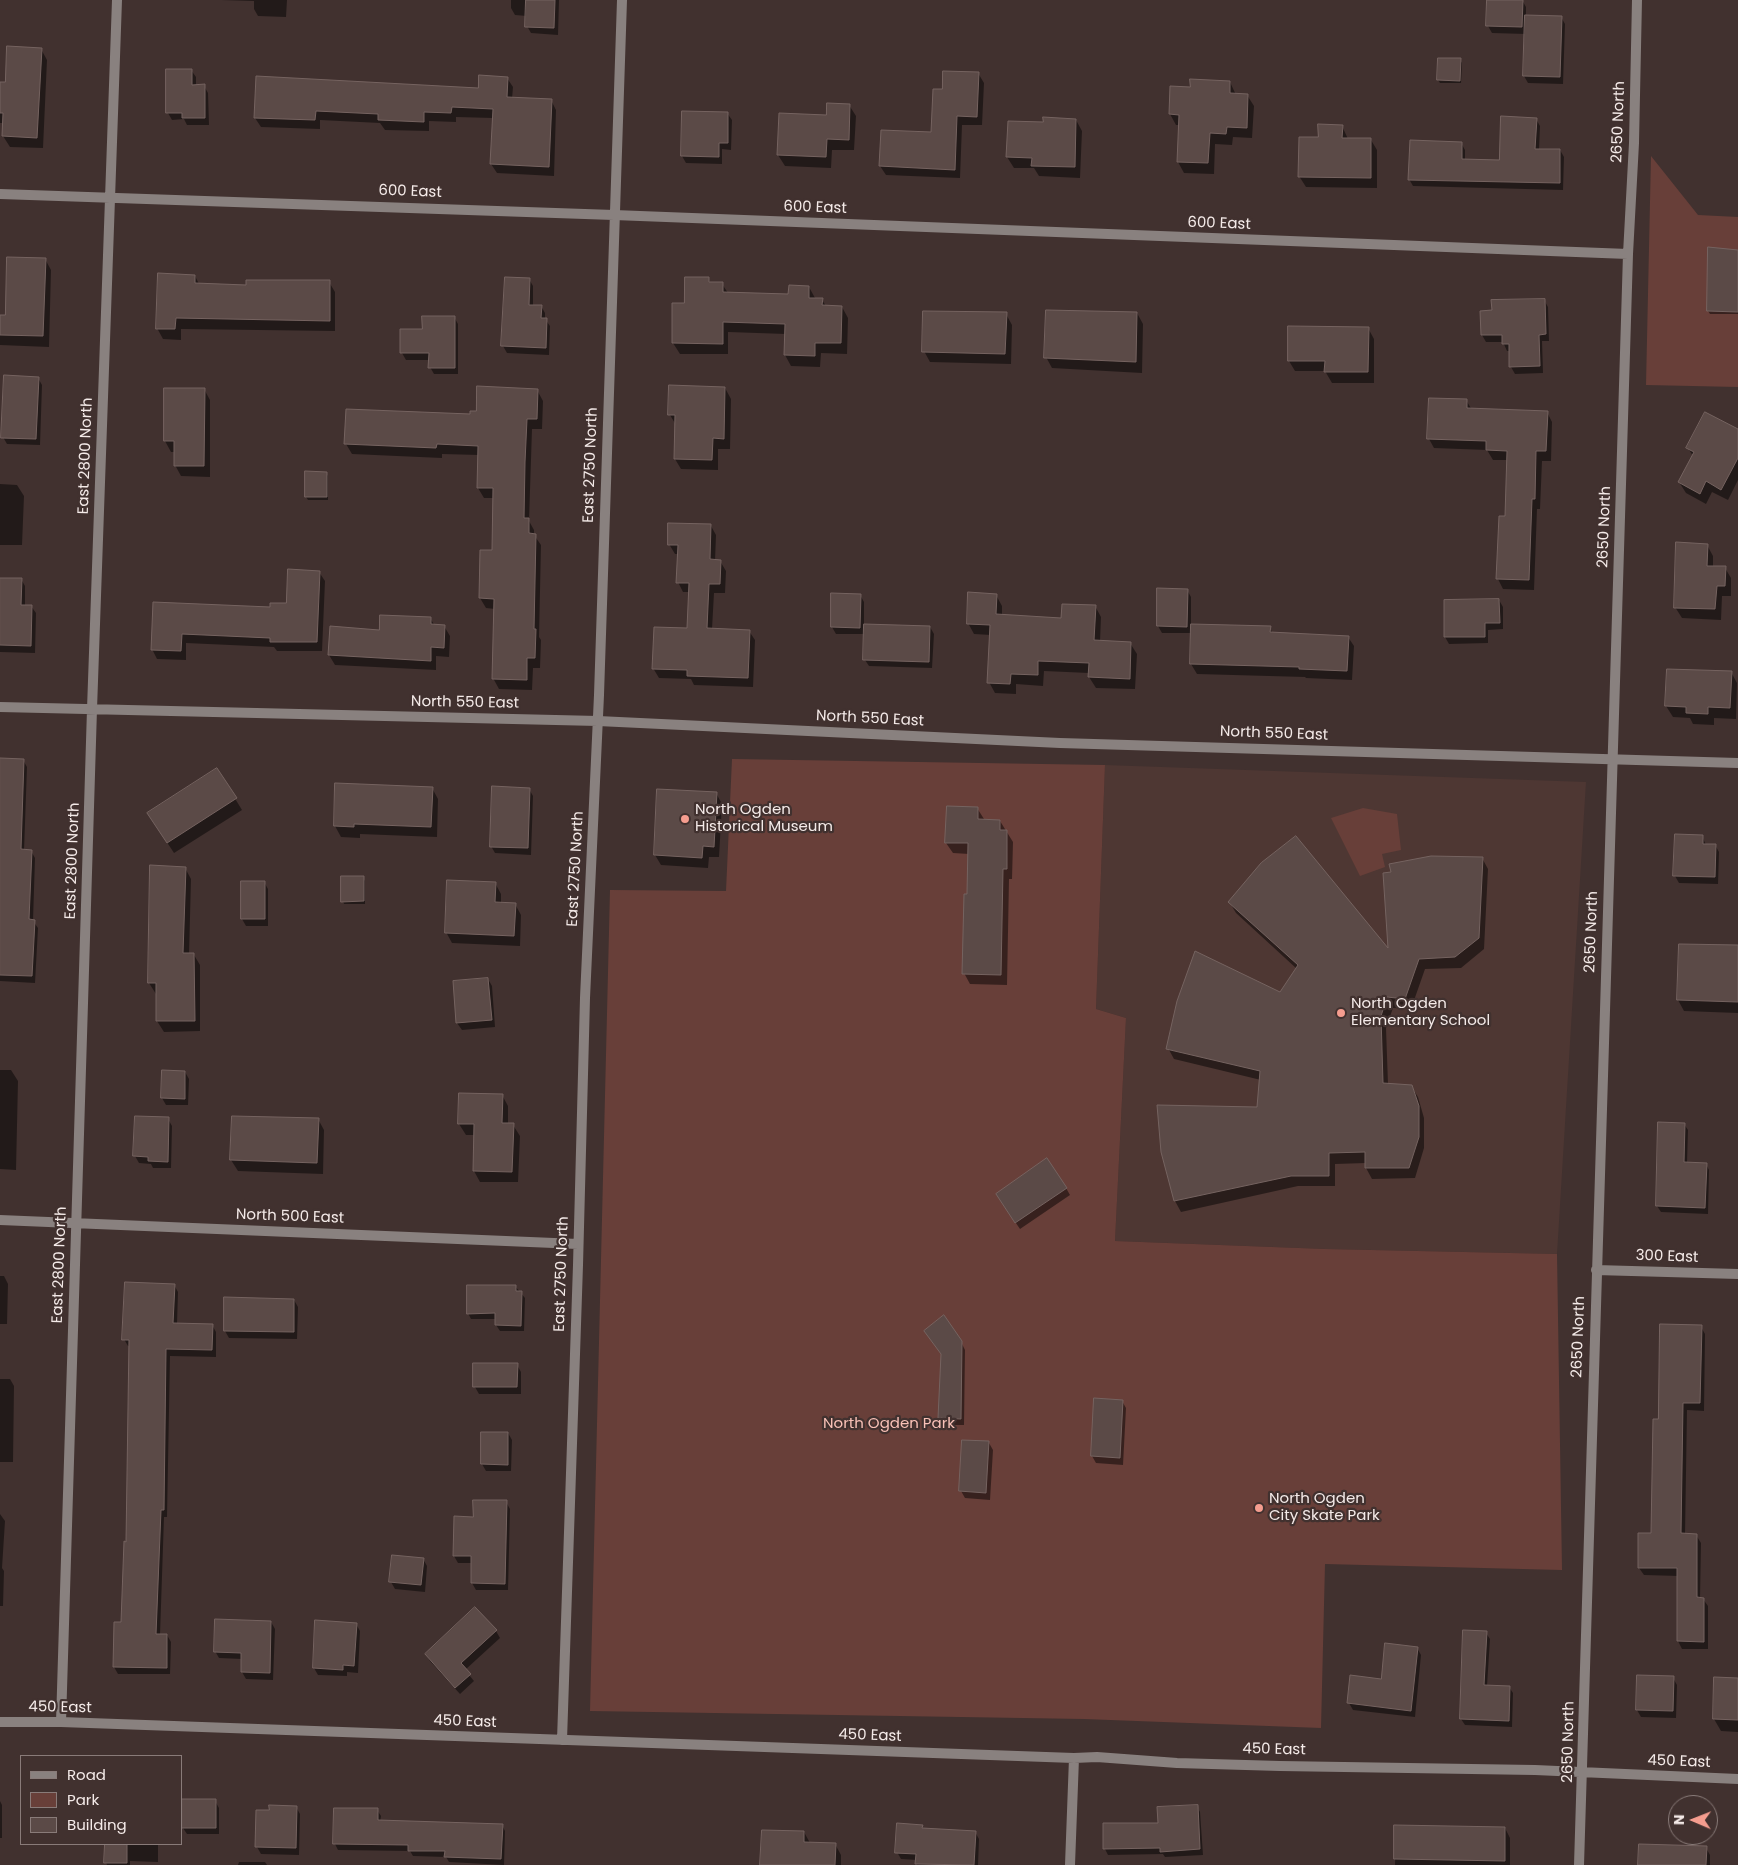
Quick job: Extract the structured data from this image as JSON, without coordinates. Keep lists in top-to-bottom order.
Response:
{
  "streets": {
    "street": [
      "2650 North",
      "600 East",
      "East 2800 North",
      "East 2750 North",
      "North 550 East",
      "North 500 East",
      "300 East",
      "450 East"
    ]
  },
  "crossings": [
    ["2650 North", "600 East"],
    ["2650 North", "North 550 East"],
    ["2650 North", "300 East"],
    ["2650 North", "450 East"],
    ["600 East", "East 2800 North"],
    ["600 East", "East 2750 North"],
    ["East 2800 North", "North 550 East"],
    ["East 2800 North", "North 500 East"],
    ["East 2800 North", "450 East"],
    ["East 2750 North", "North 550 East"],
    ["East 2750 North", "North 500 East"],
    ["East 2750 North", "450 East"]
  ],
  "parks": ["North Ogden Park"],
  "places": ["North Ogden Historical Museum", "North Ogden Elementary School", "North Ogden City Skate Park"],
  "legend": ["Road", "Park", "Building"],
  "north": "left"
}
